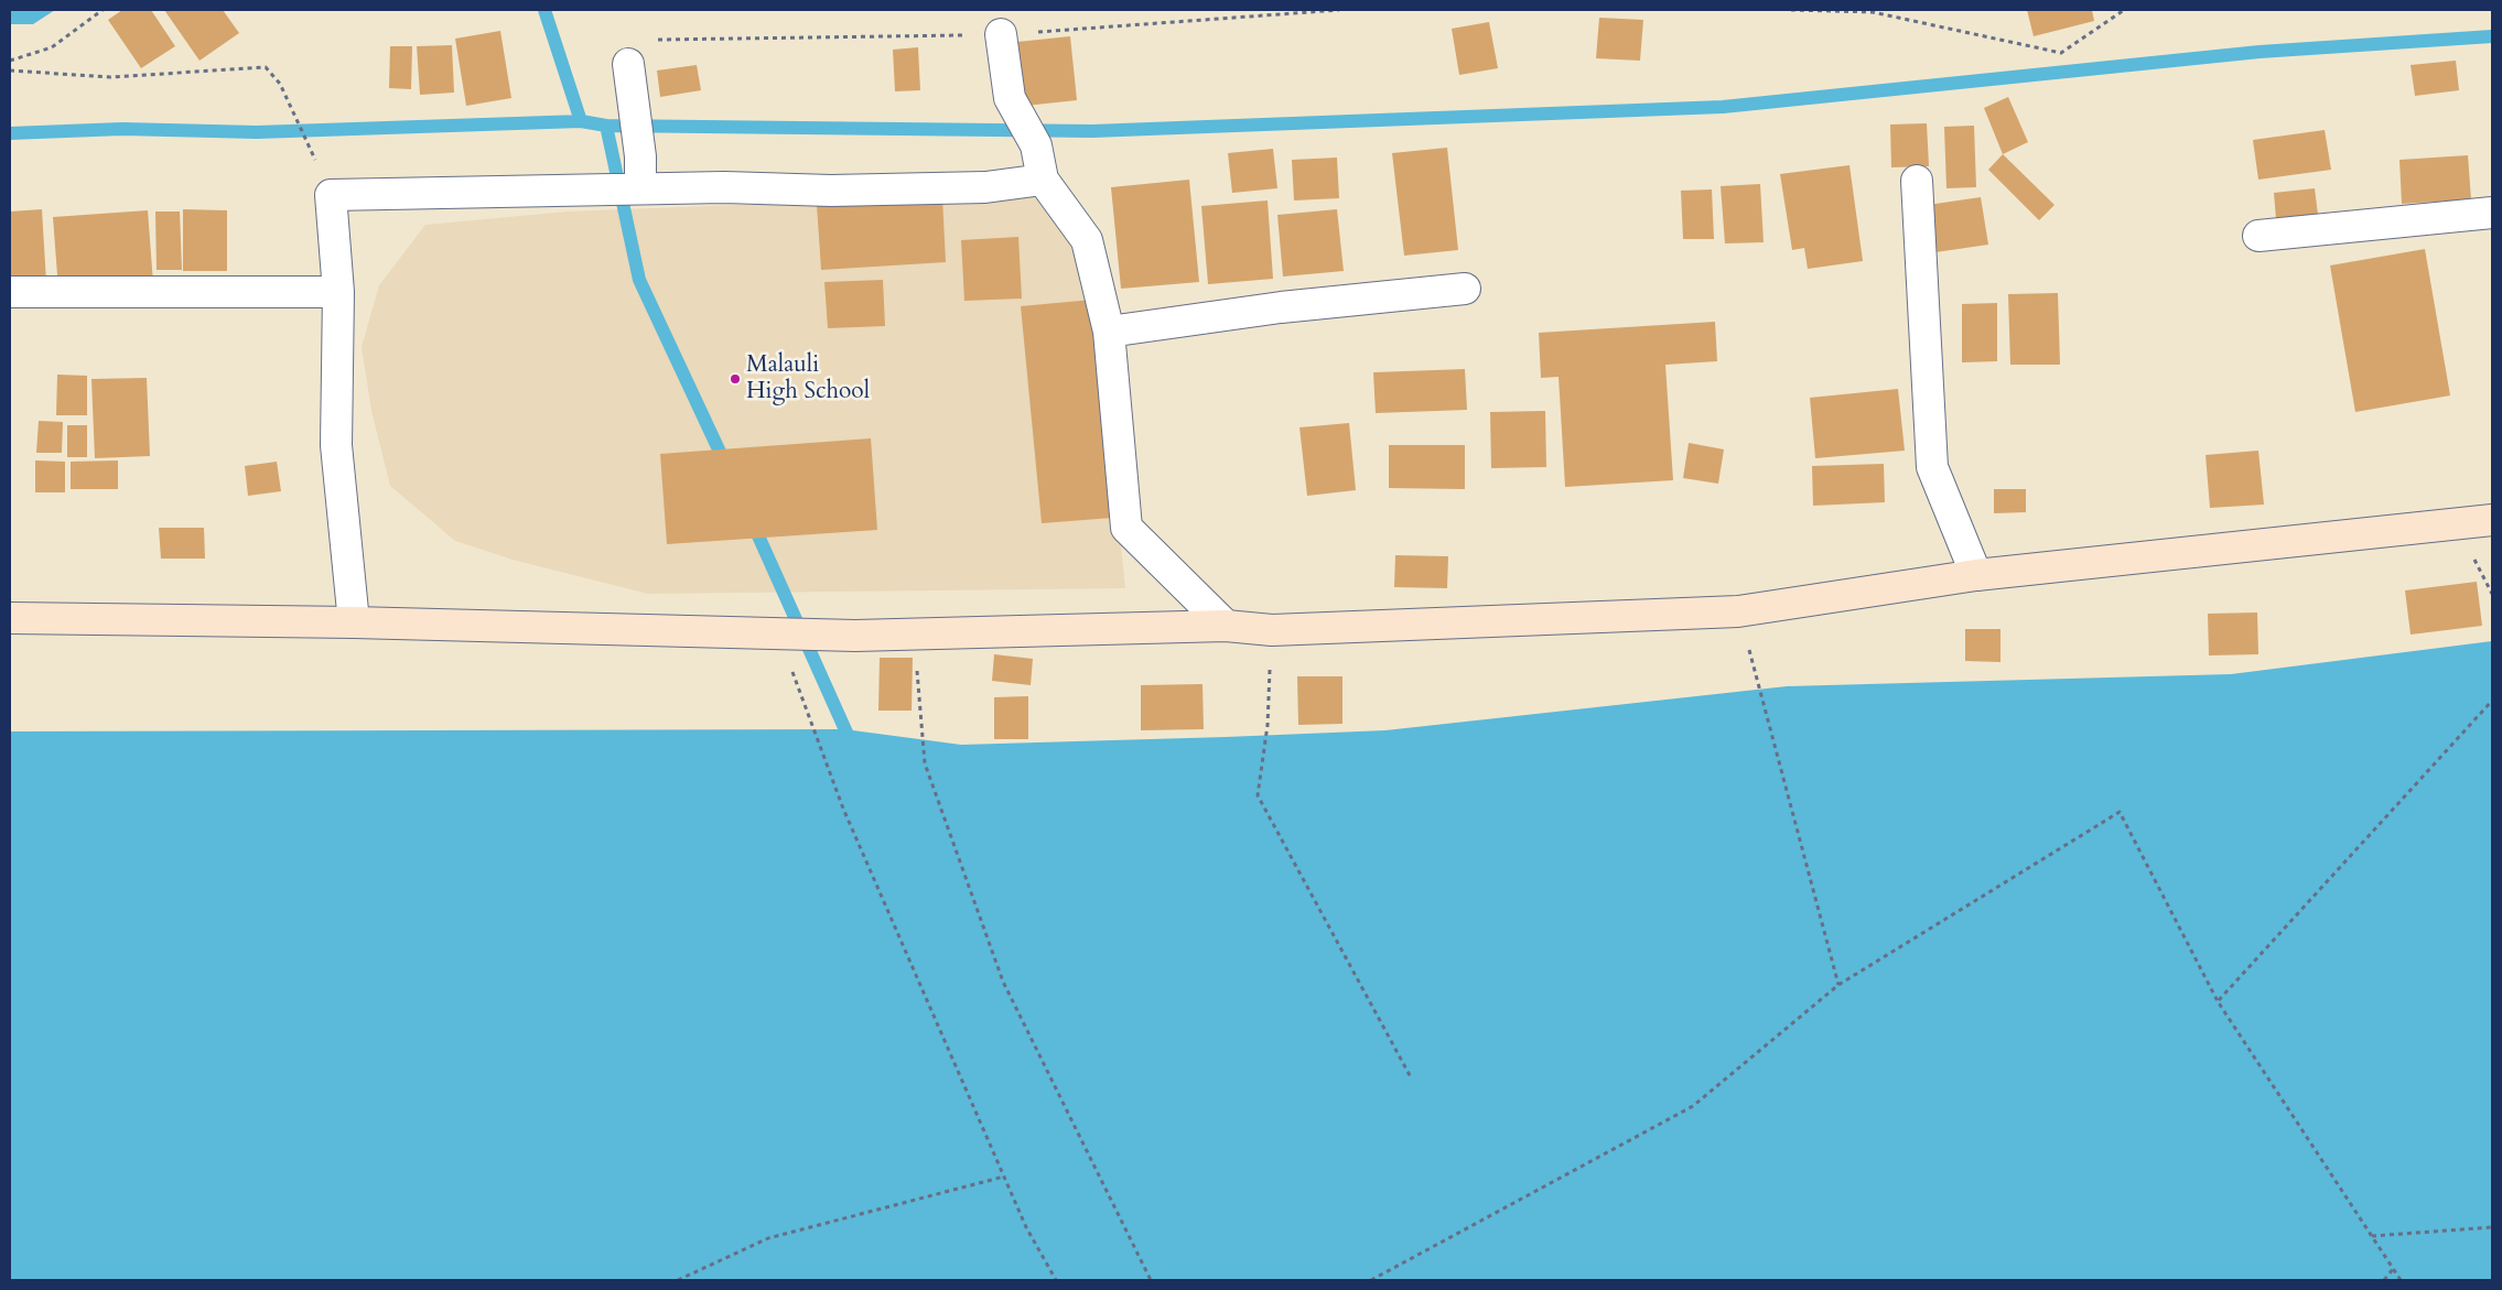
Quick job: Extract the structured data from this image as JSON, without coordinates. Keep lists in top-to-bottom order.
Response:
{
  "places": ["Malauli High School"]
}
